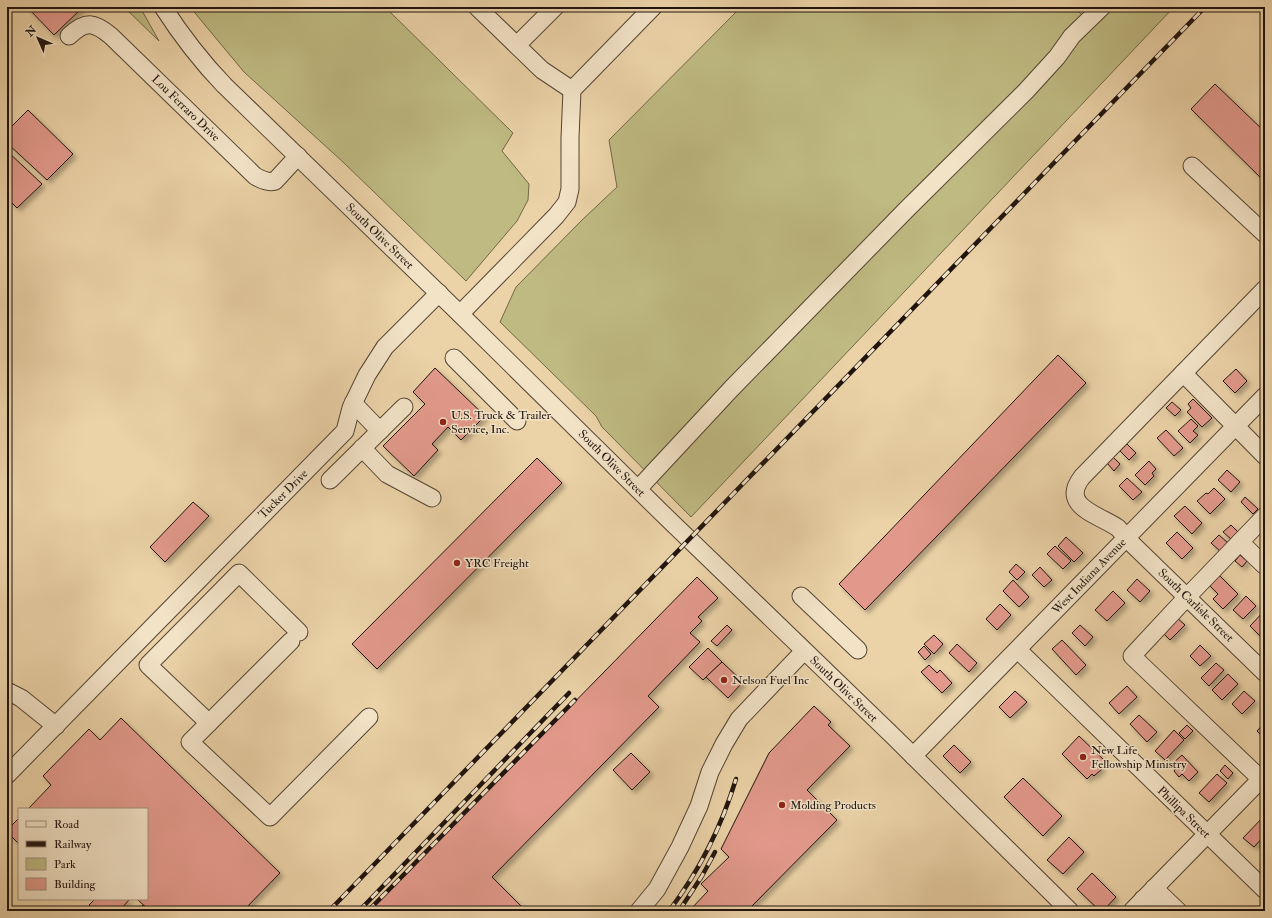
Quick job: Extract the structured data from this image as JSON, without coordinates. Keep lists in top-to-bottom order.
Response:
{
  "streets": {
    "street": [
      "Lou Ferraro Drive",
      "South Olive Street",
      "Tucker Drive",
      "West Indiana Avenue",
      "South Carlisle Street",
      "Phillipa Street"
    ]
  },
  "crossings": [
    ["Lou Ferraro Drive", "South Olive Street"],
    ["South Olive Street", "Tucker Drive"],
    ["South Olive Street", "West Indiana Avenue"],
    ["West Indiana Avenue", "South Carlisle Street"],
    ["West Indiana Avenue", "Phillipa Street"]
  ],
  "places": [
    "U.S. Truck & Trailer Service, Inc.",
    "YRC Freight",
    "Nelson Fuel Inc",
    "New Life Fellowship Ministry",
    "Molding Products"
  ],
  "legend": [
    "Road",
    "Railway",
    "Park",
    "Building"
  ],
  "north": "top left"
}
